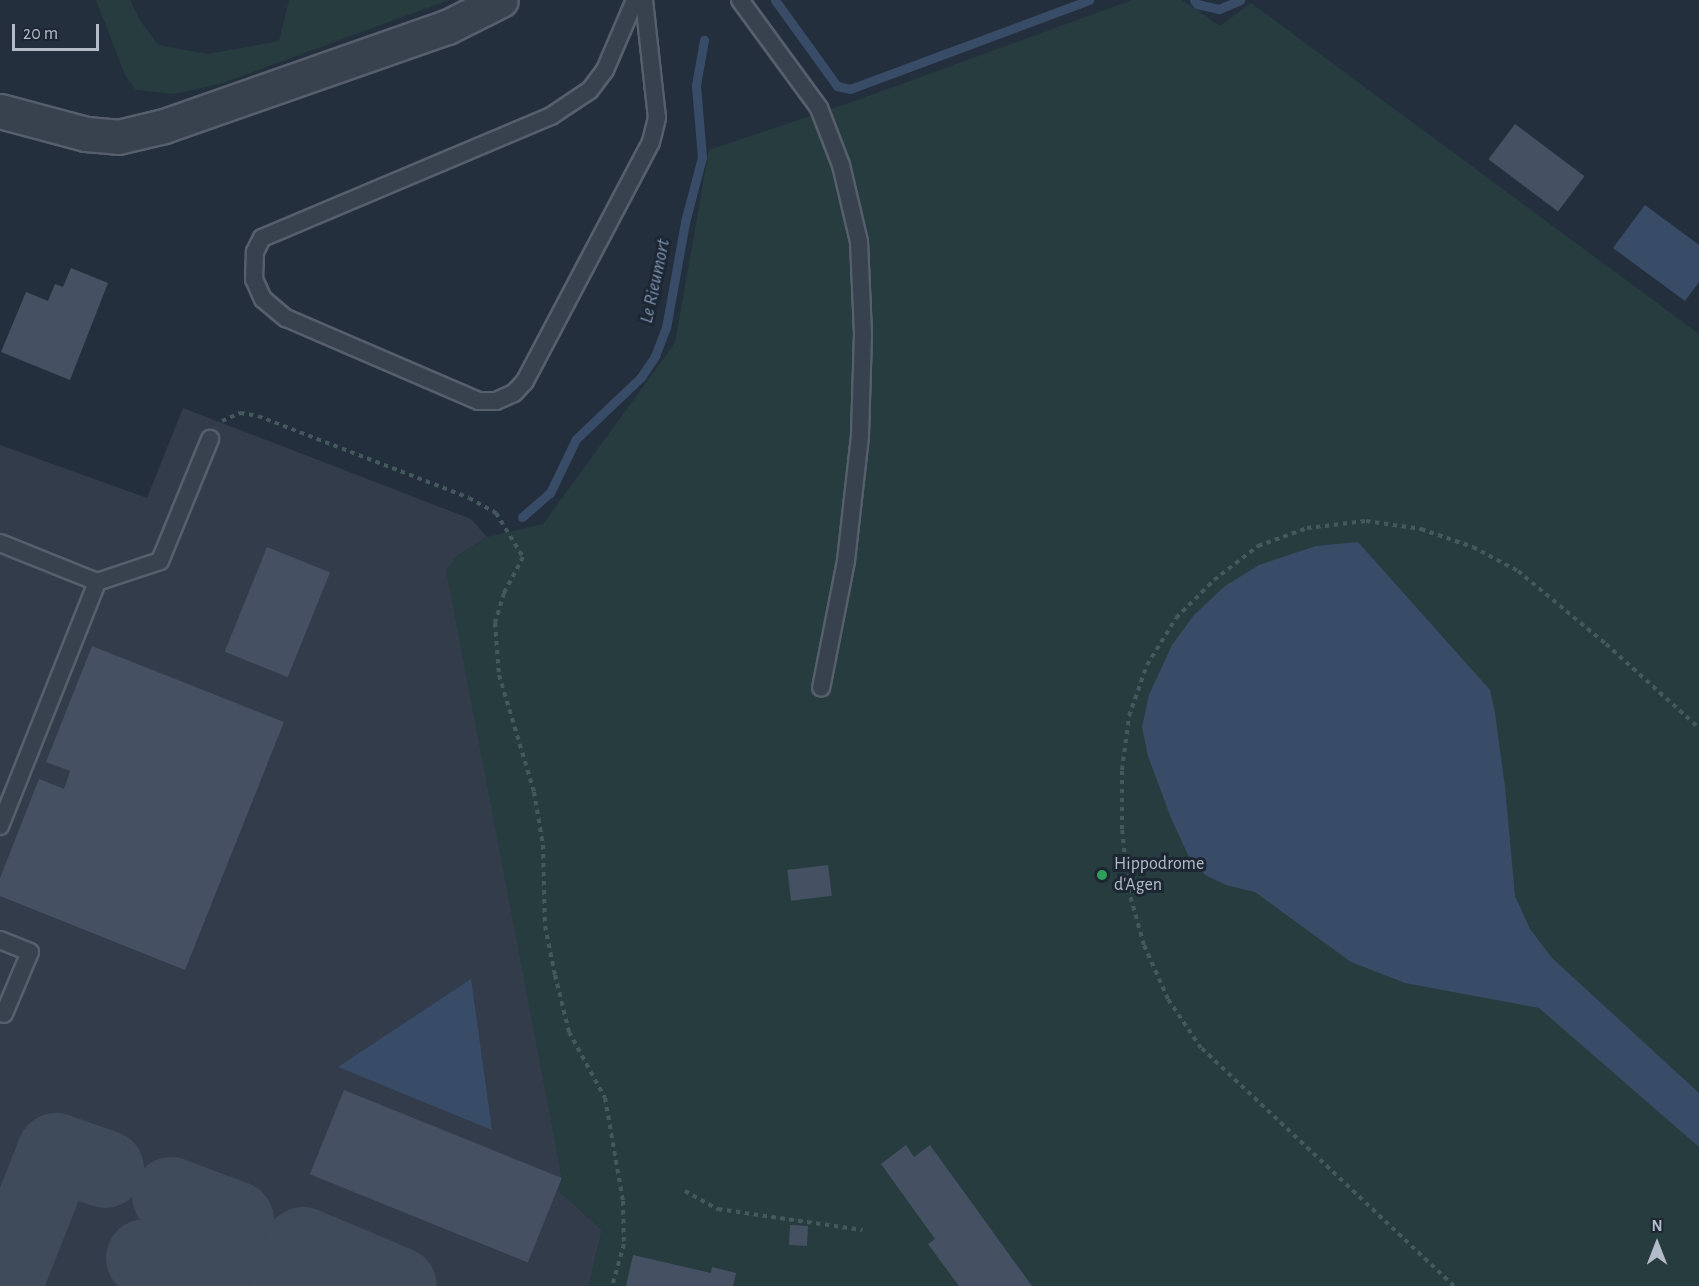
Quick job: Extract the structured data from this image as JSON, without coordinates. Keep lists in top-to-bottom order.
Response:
{
  "water": ["Le Rieumort"],
  "places": ["Hippodrome d'Agen"],
  "scale_bar": "20 m",
  "north": "top"
}
